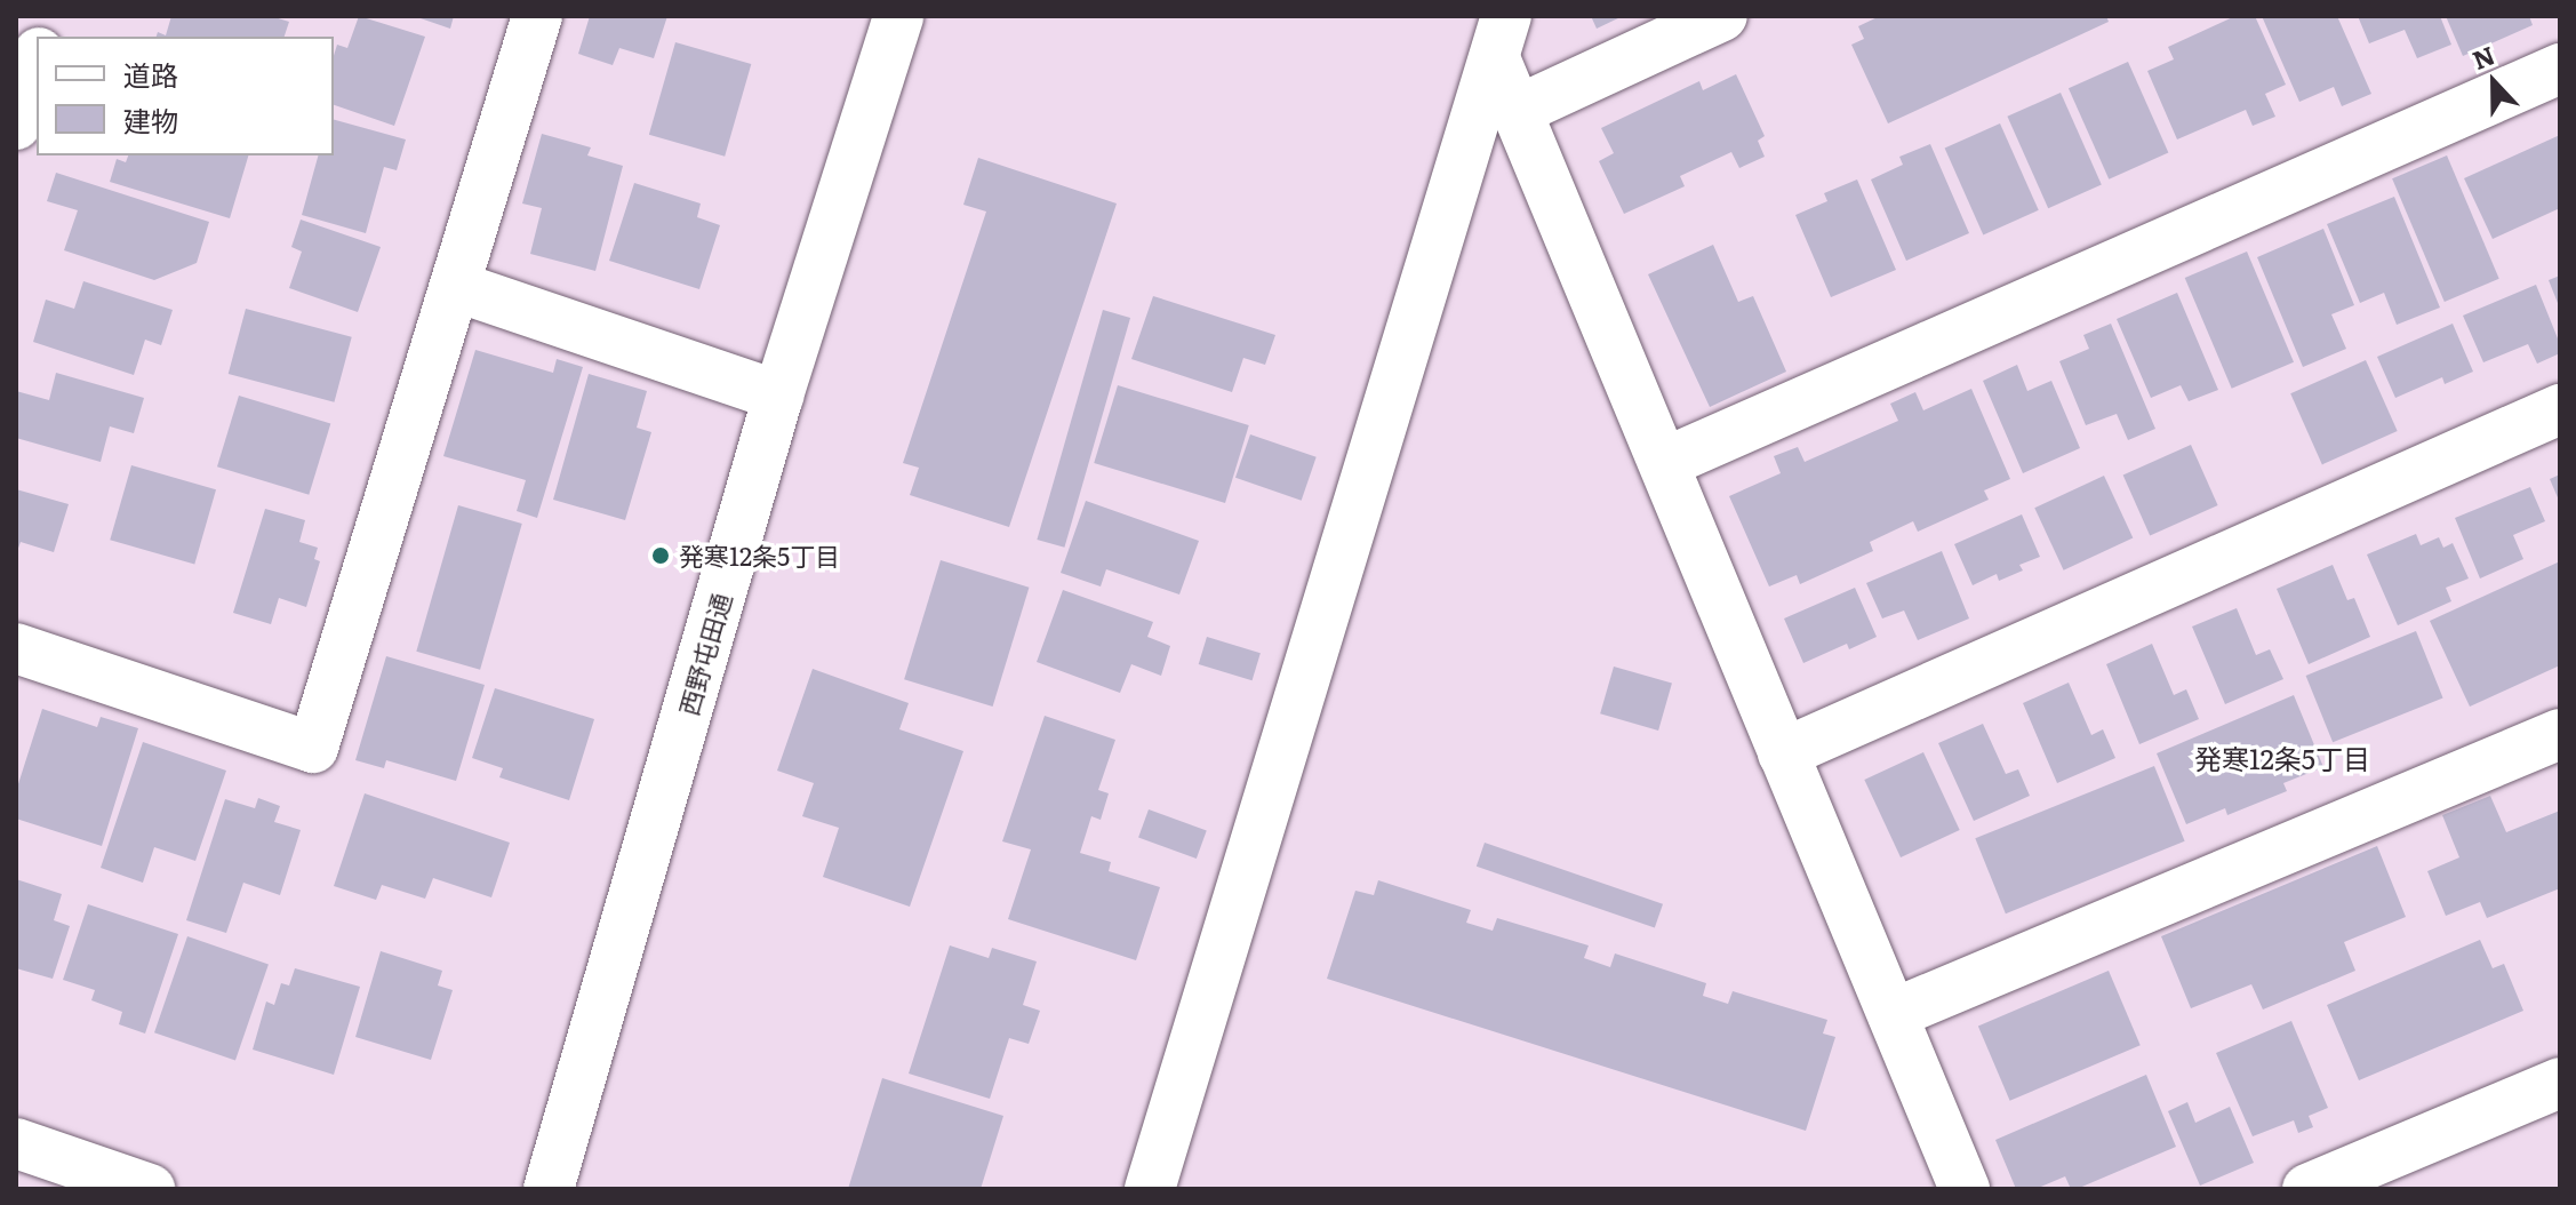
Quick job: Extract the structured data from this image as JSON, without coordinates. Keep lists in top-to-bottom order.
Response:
{
  "streets": {
    "street": ["西野屯田通"]
  },
  "districts": ["発寒12条5丁目"],
  "places": ["発寒12条5丁目"],
  "legend": ["道路", "建物"],
  "north": "top"
}
